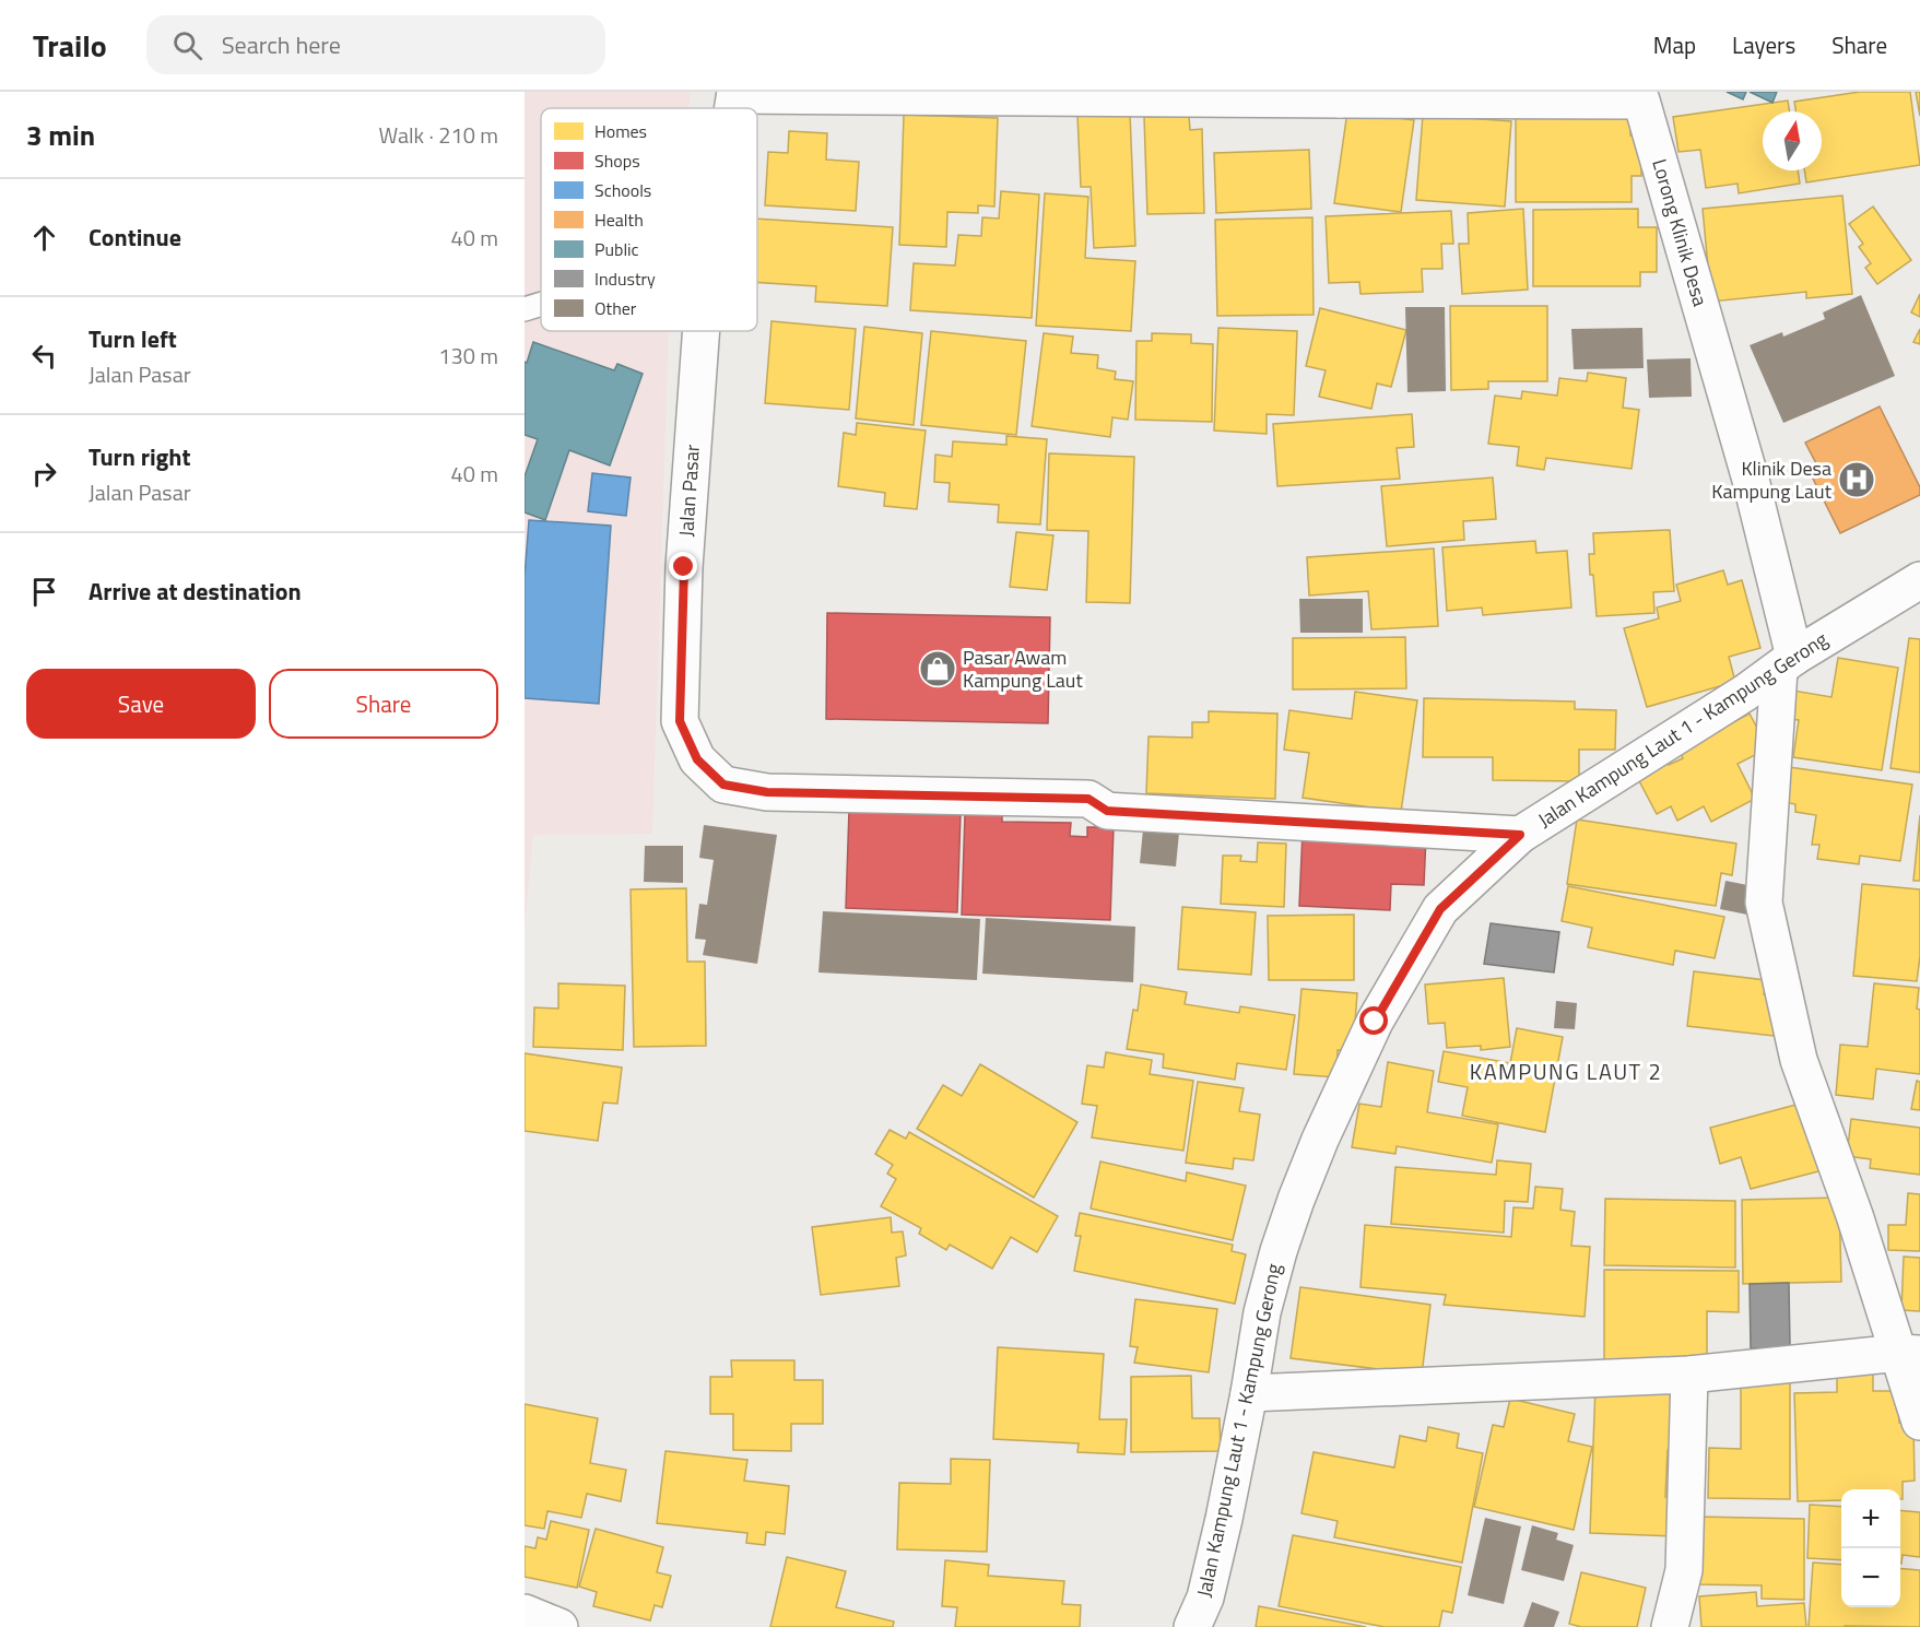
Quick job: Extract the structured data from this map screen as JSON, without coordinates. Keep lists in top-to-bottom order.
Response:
{
  "streets": {
    "street": ["Lorong Klinik Desa", "Jalan Pasar", "Jalan Kampung Laut 1 - Kampung Gerong"]
  },
  "crossings": [
    ["Lorong Klinik Desa", "Jalan Kampung Laut 1 - Kampung Gerong"],
    ["Jalan Pasar", "Jalan Kampung Laut 1 - Kampung Gerong"]
  ],
  "districts": ["KAMPUNG LAUT 2"],
  "places": {
    "hospital": ["Klinik Desa Kampung Laut"],
    "shop": ["Pasar Awam Kampung Laut"]
  },
  "legend": [
    "Homes",
    "Shops",
    "Schools",
    "Health",
    "Public",
    "Industry",
    "Other"
  ],
  "north": "top",
  "page": {
    "header": "Trailo",
    "search": "Search here",
    "nav": ["Map", "Layers", "Share"],
    "heading": ["3 min", "Walk · 210 m"],
    "list": [
      ["Continue", "40 m"],
      ["Turn left", "Jalan Pasar", "130 m"],
      ["Turn right", "Jalan Pasar", "40 m"],
      "Arrive at destination"
    ],
    "buttons": ["Save", "Share"],
    "map_buttons": ["+", "−"]
  }
}
